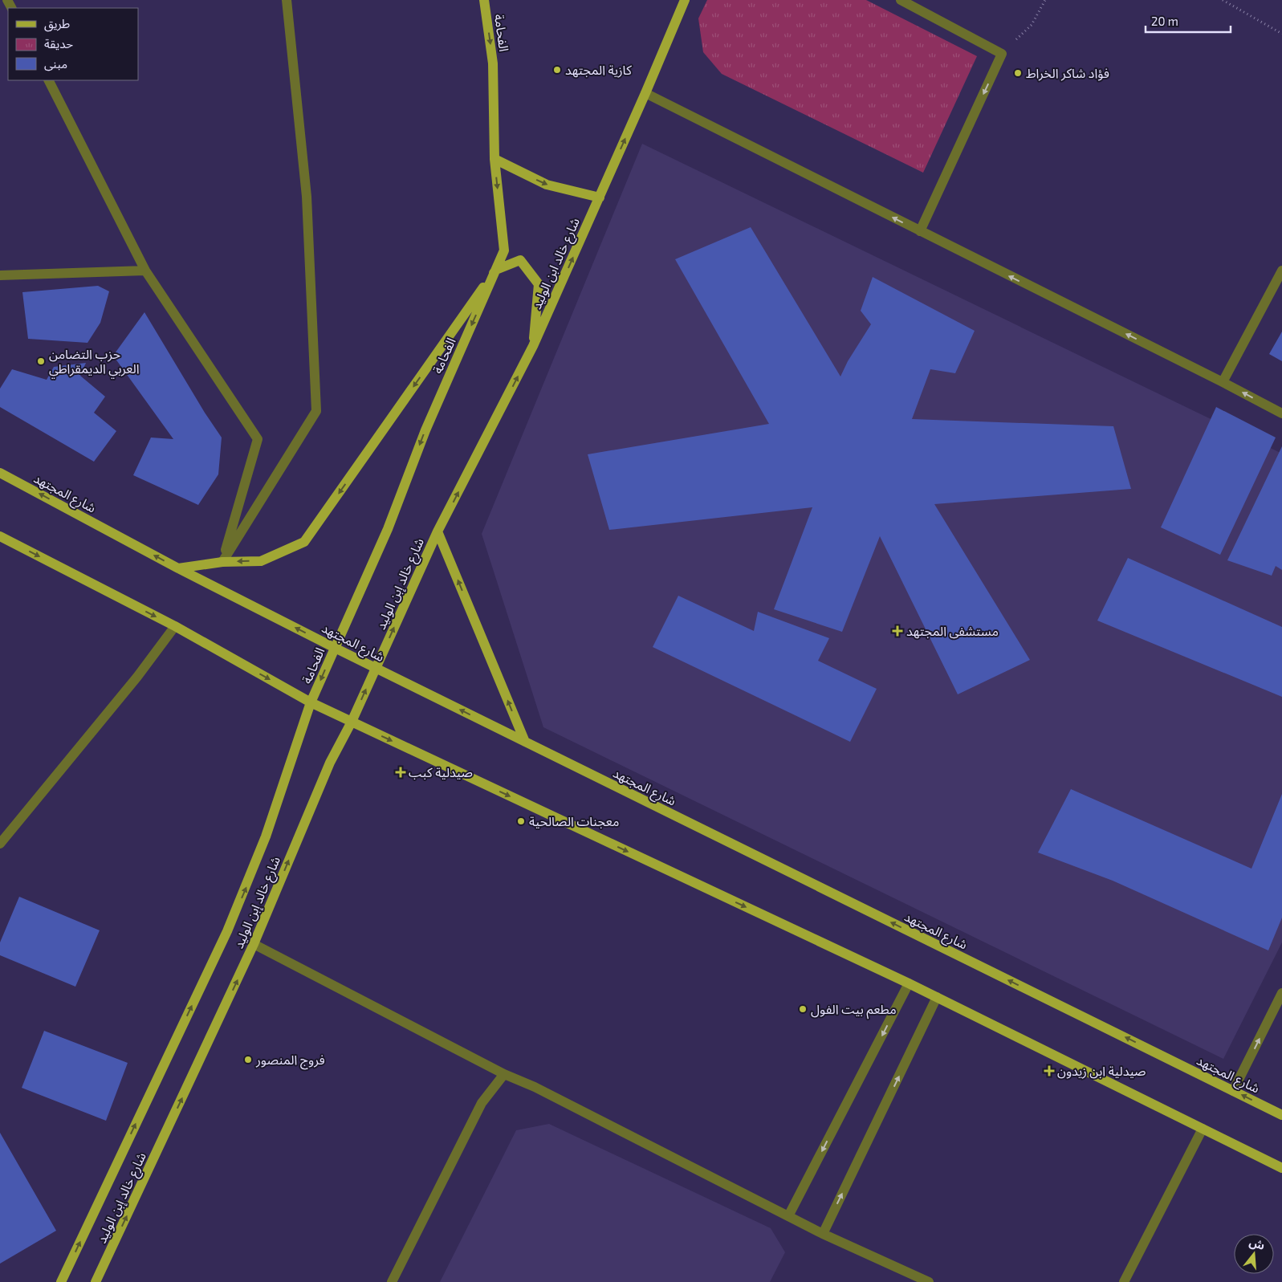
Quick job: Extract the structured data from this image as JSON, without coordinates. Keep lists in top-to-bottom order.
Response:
{
  "streets": {
    "main road": [
      "الفحامة",
      "شارع خالد ابن الوليد",
      "شارع المجتهد",
      "شارع خالد إبن الوليد"
    ]
  },
  "crossings": [
    ["الفحامة", "شارع المجتهد"],
    ["الفحامة", "شارع خالد إبن الوليد"],
    ["شارع خالد ابن الوليد", "شارع خالد إبن الوليد"],
    ["شارع المجتهد", "شارع خالد إبن الوليد"]
  ],
  "one_way": ["الفحامة", "شارع خالد إبن الوليد"],
  "places": {
    "other": [
      "كازية المجتهد",
      "فؤاد شاكر الخراط",
      "حزب التضامن العربي الديمقراطي",
      "معجنات الصالحية",
      "مطعم بيت الفول",
      "فروج المنصور"
    ],
    "health": ["مستشفى المجتهد", "صيدلية كبب", "صيدلية ابن زيدون"]
  },
  "legend": ["طريق", "حديقة", "مبنى"],
  "scale_bar": "20 m",
  "north": "top"
}
